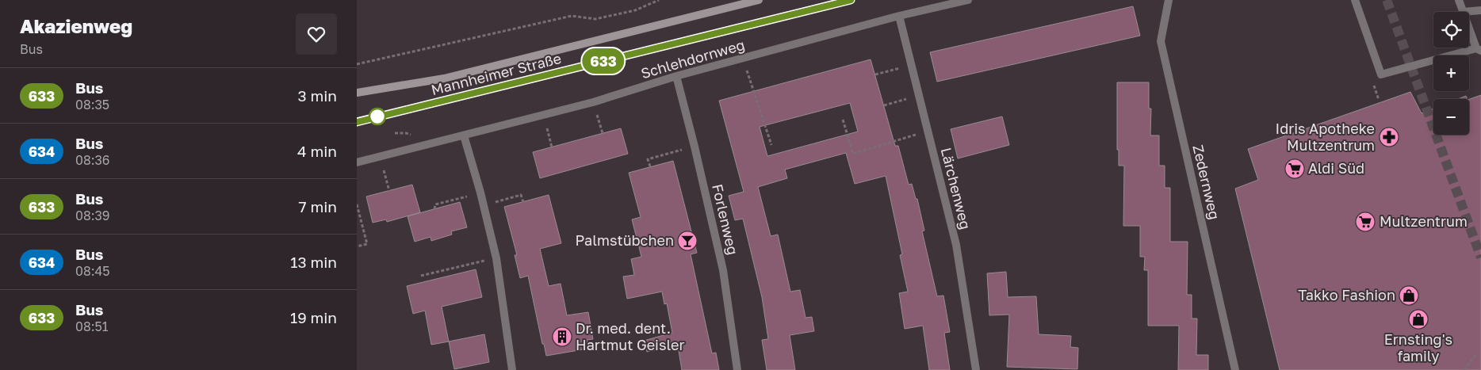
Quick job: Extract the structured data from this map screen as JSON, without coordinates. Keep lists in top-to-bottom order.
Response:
{
  "streets": {
    "main road": ["Mannheimer Straße"],
    "street": [
      "Schlehdornweg",
      "Zedernweg",
      "Lärchenweg",
      "Forlenweg"
    ]
  },
  "crossings": [
    ["Schlehdornweg", "Lärchenweg"],
    ["Schlehdornweg", "Forlenweg"]
  ],
  "places": {
    "pharmacy": ["Idris Apotheke Multzentrum"],
    "supermarket": ["Aldi Süd", "Multzentrum"],
    "bar": ["Palmstübchen"],
    "shop": ["Takko Fashion", "Ernsting's family"],
    "building": ["Dr. med. dent. Hartmut Geisler"]
  },
  "lines": ["bus line 633"],
  "page": {
    "heading": ["Akazienweg", "Bus"],
    "on_map": "633",
    "map_buttons": ["+", "−"],
    "list": [
      {
        "mark": "633",
        "name": "Bus",
        "note": "08:35",
        "value": "3 min"
      },
      {
        "mark": "634",
        "name": "Bus",
        "note": "08:36",
        "value": "4 min"
      },
      {
        "mark": "633",
        "name": "Bus",
        "note": "08:39",
        "value": "7 min"
      },
      {
        "mark": "634",
        "name": "Bus",
        "note": "08:45",
        "value": "13 min"
      },
      {
        "mark": "633",
        "name": "Bus",
        "note": "08:51",
        "value": "19 min"
      }
    ]
  }
}
